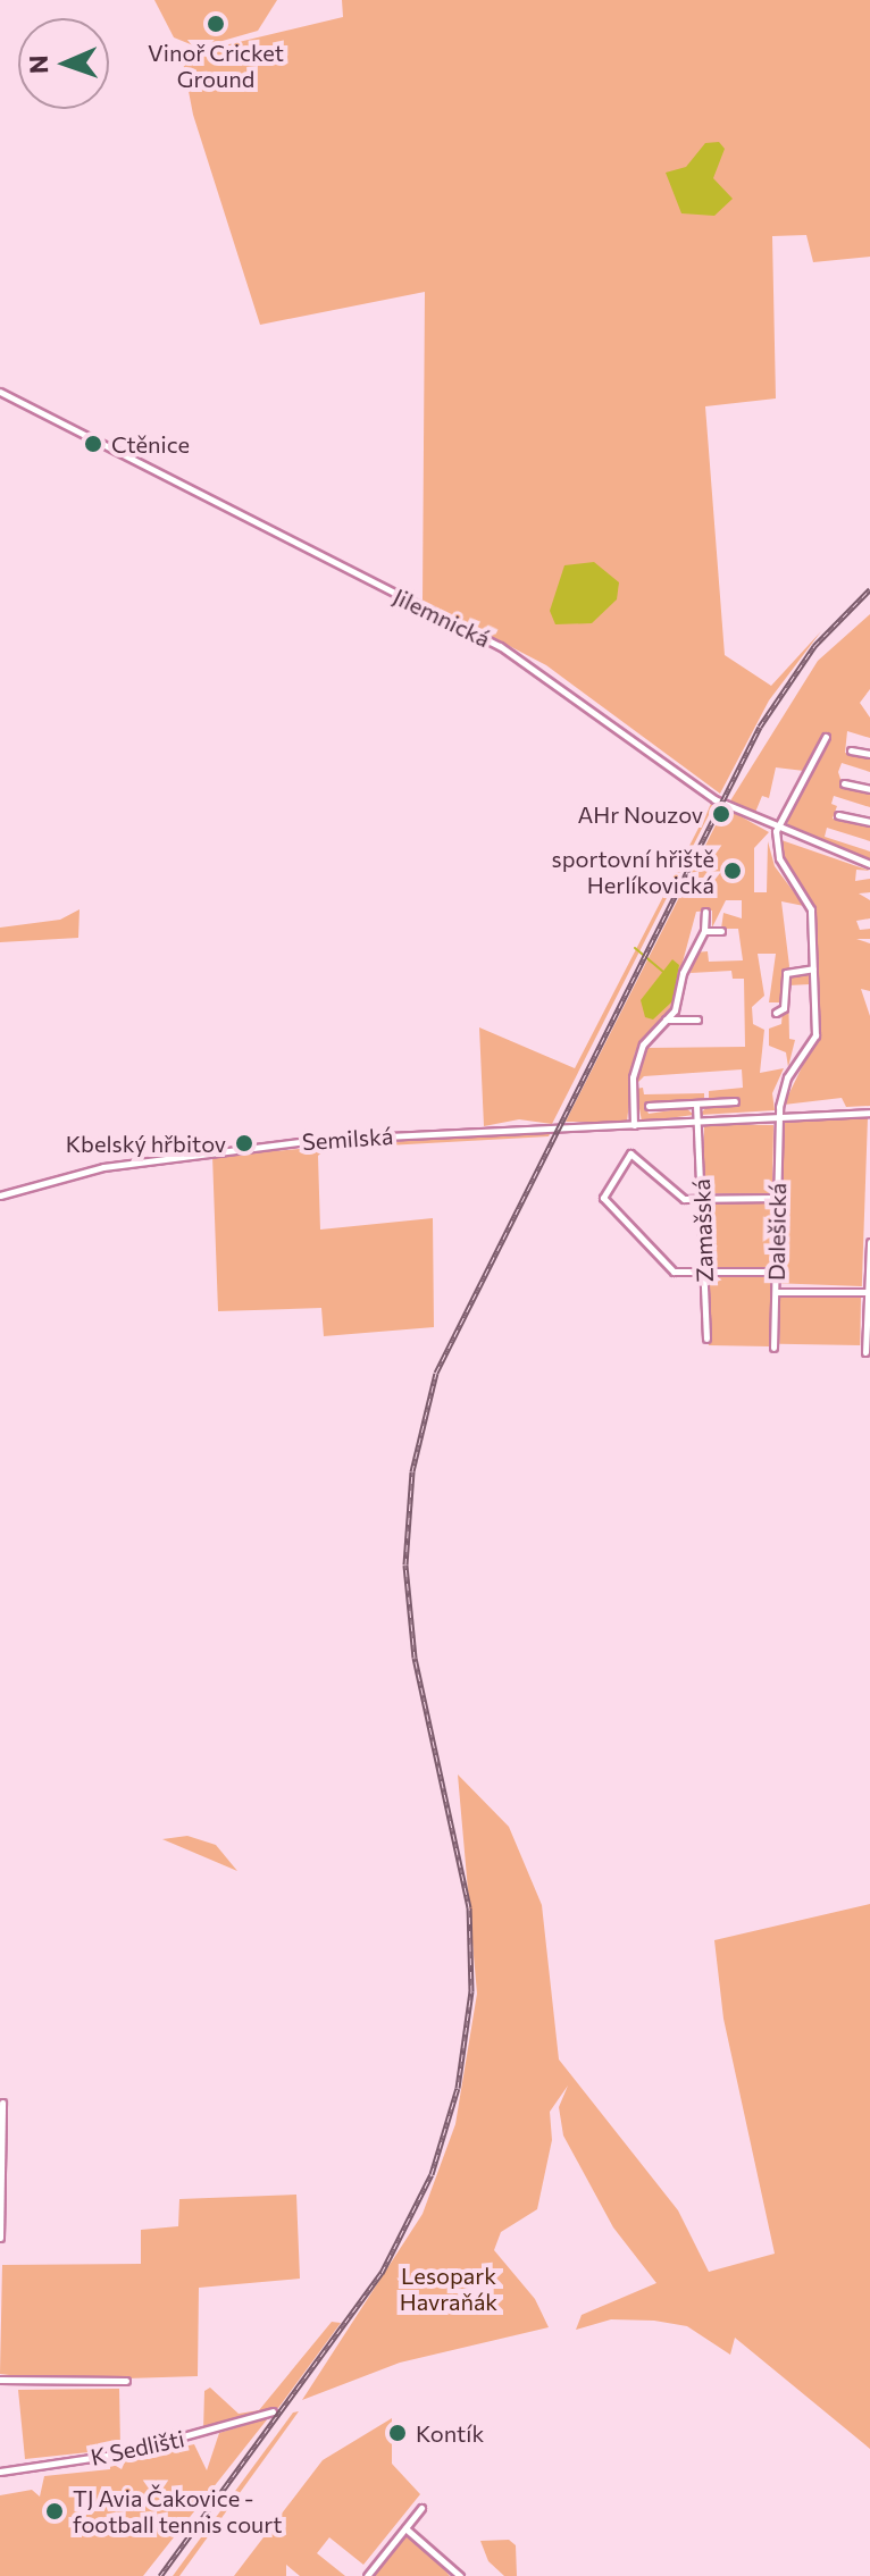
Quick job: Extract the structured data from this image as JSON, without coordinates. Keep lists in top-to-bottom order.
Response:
{
  "streets": {
    "street": [
      "Jilemnická",
      "Semilská",
      "Zamašská",
      "Dalešická",
      "K Sedlišti"
    ]
  },
  "crossings": [
    ["Jilemnická", "Dalešická"],
    ["Semilská", "Zamašská"],
    ["Semilská", "Dalešická"]
  ],
  "parks": ["Lesopark Havraňák"],
  "places": [
    "Vinoř Cricket Ground",
    "Ctěnice",
    "AHr Nouzov",
    "sportovní hřiště Herlíkovická",
    "Kbelský hřbitov",
    "Kontík",
    "TJ Avia Čakovice - football tennis court"
  ],
  "north": "left"
}
